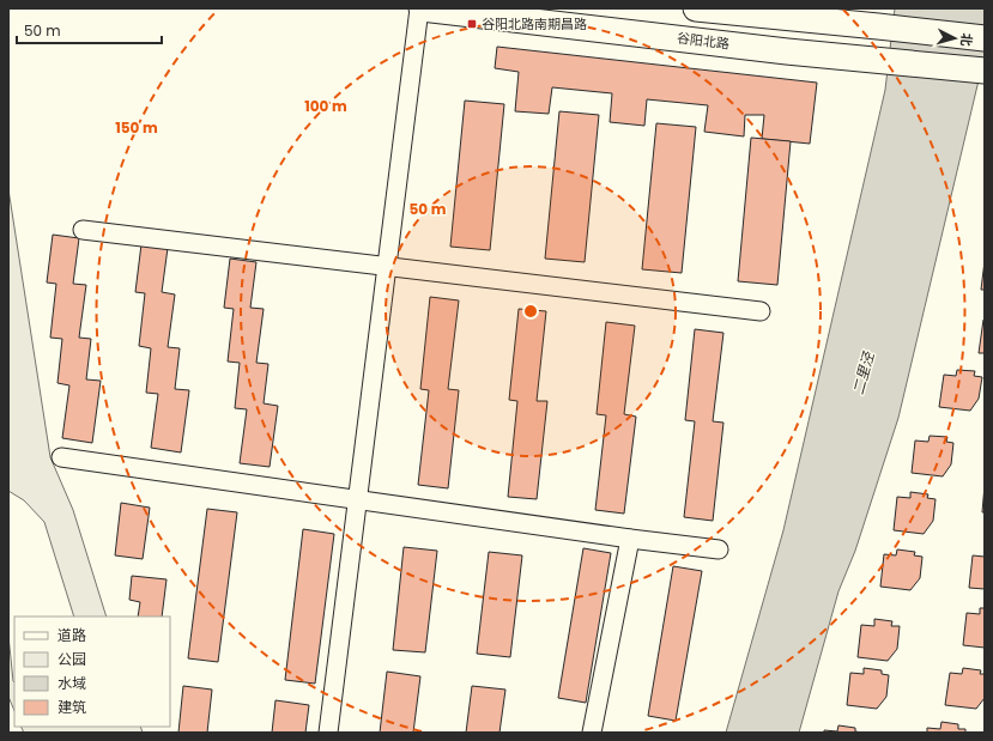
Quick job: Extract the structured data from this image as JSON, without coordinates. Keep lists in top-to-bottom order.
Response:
{
  "streets": {
    "main road": ["谷阳北路"]
  },
  "water": ["二里泾"],
  "places": {
    "transit": ["谷阳北路南期昌路"]
  },
  "legend": [
    "道路",
    "公园",
    "水域",
    "建筑"
  ],
  "scale_bar": "50 m",
  "north": "right",
  "rings": ["100 m", "150 m", "50 m"]
}
